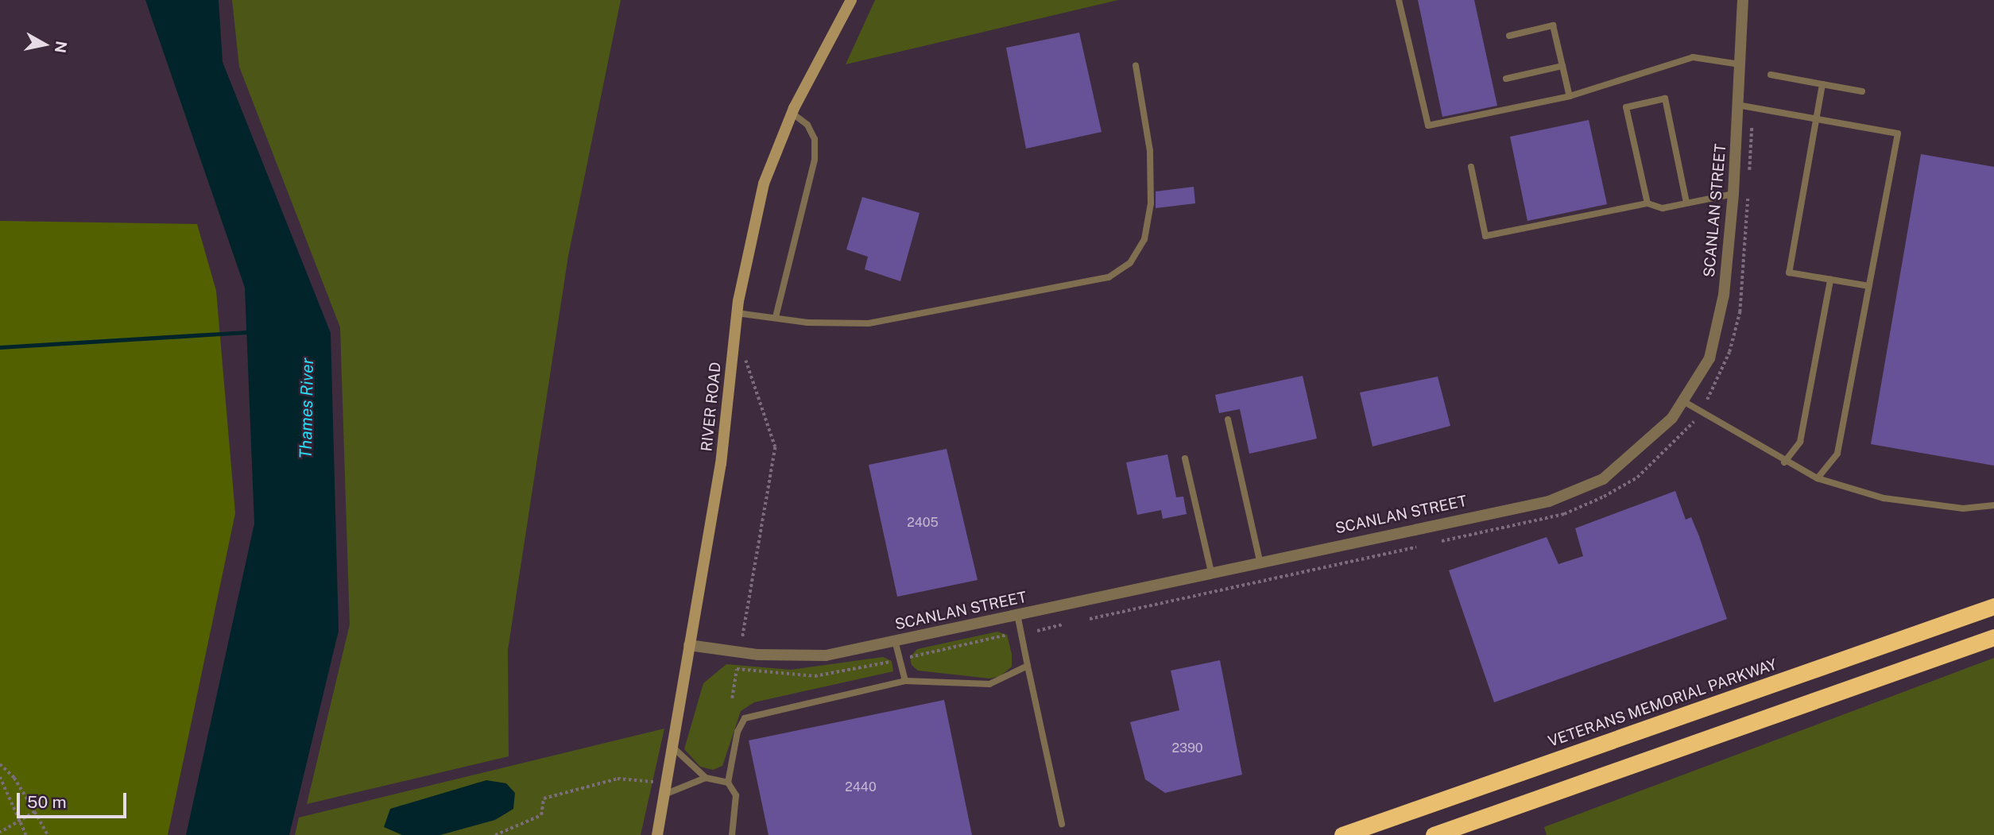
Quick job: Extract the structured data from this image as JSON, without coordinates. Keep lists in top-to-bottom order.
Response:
{
  "streets": {
    "highway": ["VETERANS MEMORIAL PARKWAY"],
    "street": ["SCANLAN STREET", "RIVER ROAD"]
  },
  "crossings": [
    ["SCANLAN STREET", "RIVER ROAD"]
  ],
  "water": ["Thames River"],
  "house_numbers": ["2405", "2390", "2440"],
  "scale_bar": "50 m",
  "north": "right"
}
